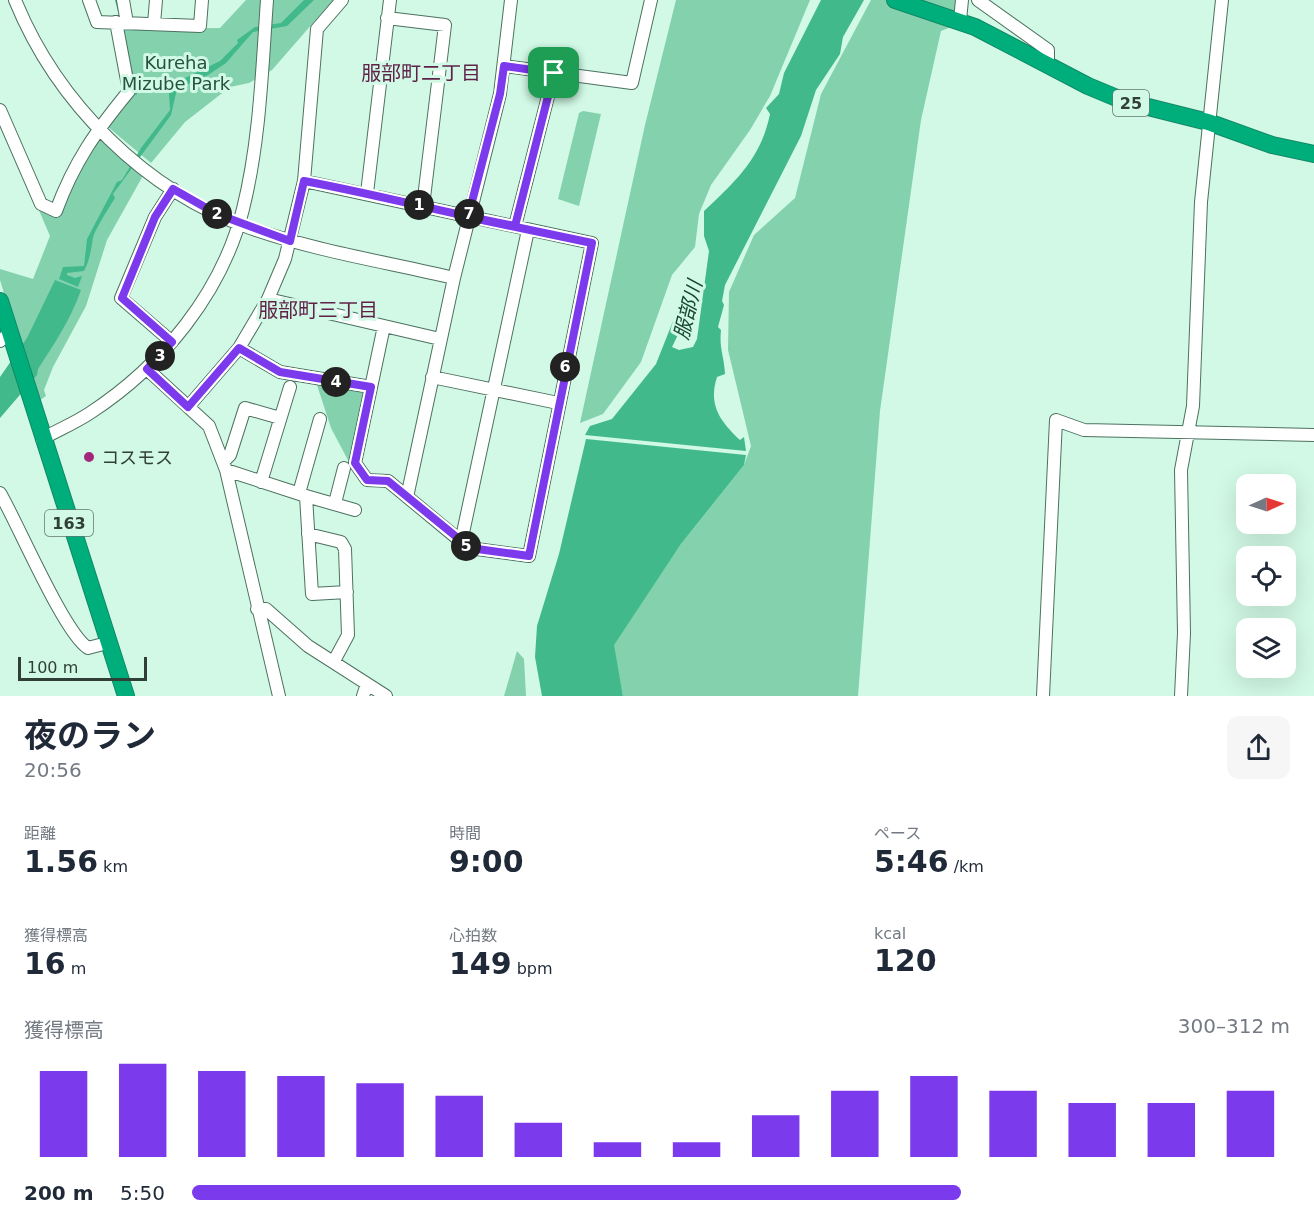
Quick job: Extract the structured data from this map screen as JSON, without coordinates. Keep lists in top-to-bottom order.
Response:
{
  "streets": {
    "highway": ["25", "163"]
  },
  "districts": ["服部町二丁目", "服部町三丁目"],
  "water": ["服部川"],
  "parks": ["Kureha Mizube Park"],
  "places": ["コスモス"],
  "scale_bar": "100 m",
  "north": "right",
  "page": {
    "pins": [
      "1",
      "2",
      "7",
      "3",
      "6",
      "4",
      "5"
    ],
    "scale": "100 m",
    "heading": ["夜のラン", "20:56"],
    "stats": [
      ["距離", "1.56 km"],
      ["時間", "9:00"],
      ["ペース", "5:46 /km"],
      ["獲得標高", "16 m"],
      ["心拍数", "149 bpm"],
      ["kcal", "120"]
    ],
    "chart": ["獲得標高", "300–312 m"],
    "list": [
      {
        "name": "200 m",
        "note": "5:50"
      }
    ]
  }
}
